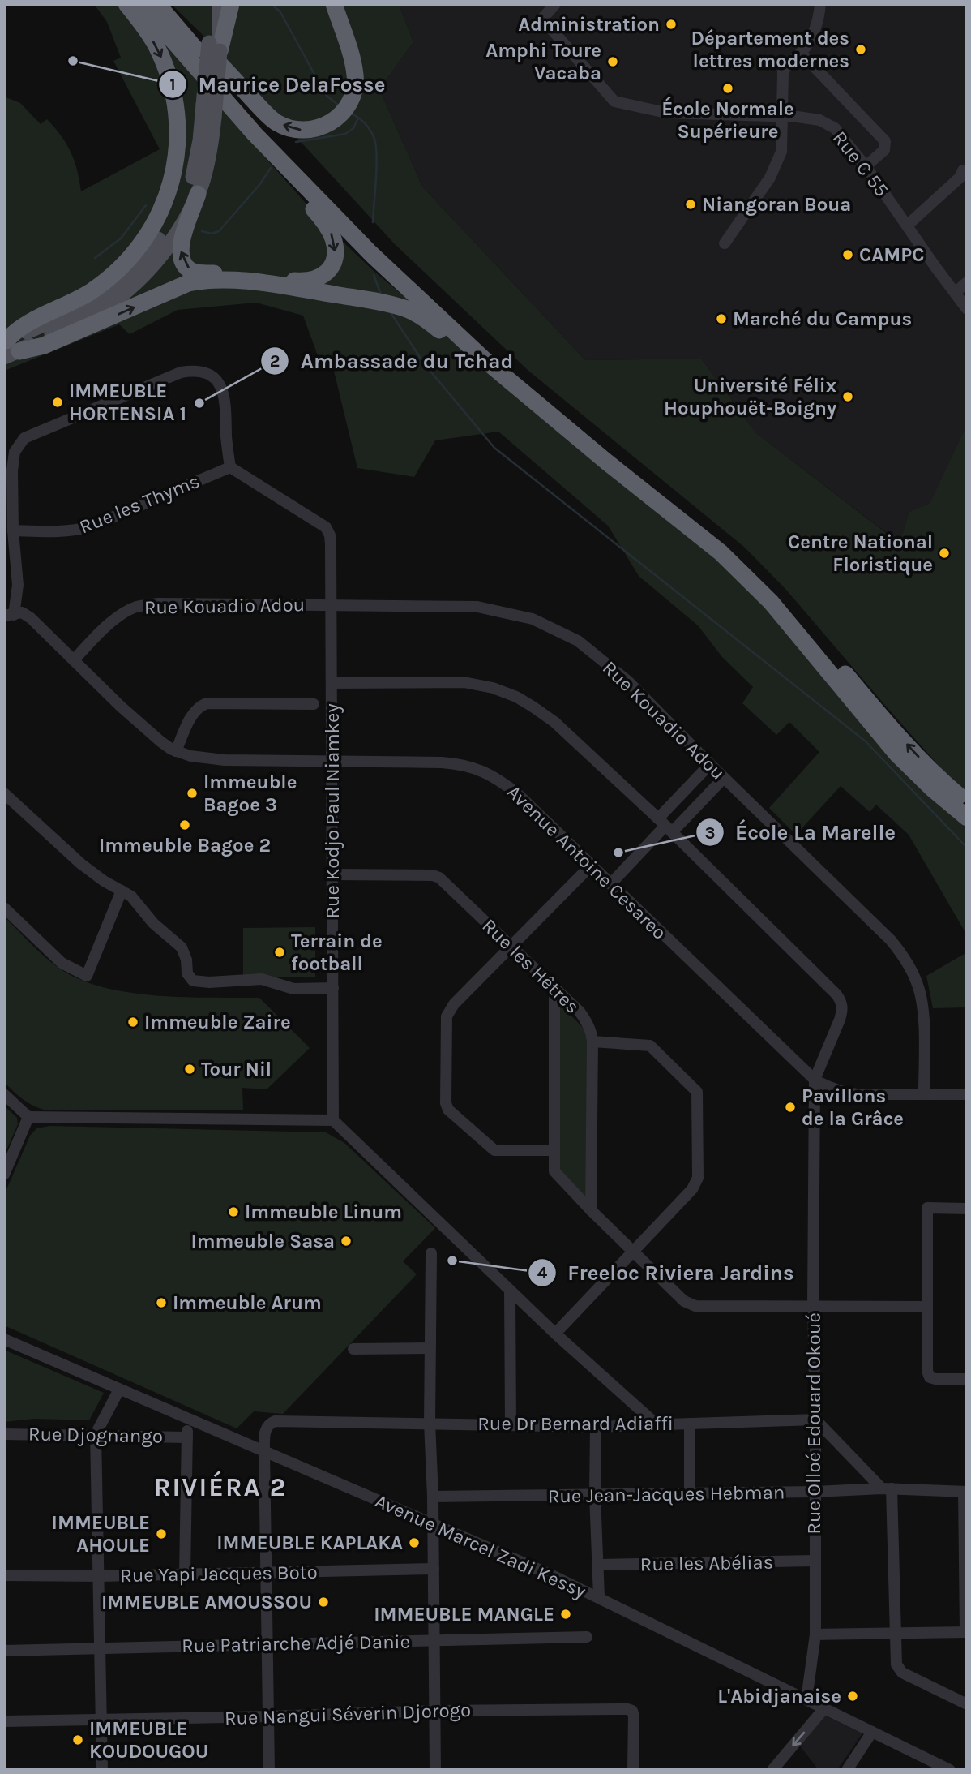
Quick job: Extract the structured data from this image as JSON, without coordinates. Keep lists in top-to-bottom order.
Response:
{
  "streets": {
    "street": [
      "Rue C 55",
      "Rue les Thyms",
      "Rue Kouadio Adou",
      "Rue Kodjo Paul Niamkey",
      "Avenue Antoine Cesareo",
      "Rue les Hêtres",
      "Rue Dr Bernard Adiaffi",
      "Rue Olloé Edouard Okoué",
      "Rue Djognango",
      "Rue Jean-Jacques Hebman",
      "Avenue Marcel Zadi Kessy",
      "Rue les Abélias",
      "Rue Yapi Jacques Boto",
      "Rue Patriarche Adjé Danie",
      "Rue Nangui Séverin Djorogo"
    ]
  },
  "crossings": [
    ["Rue les Thyms", "Rue Kodjo Paul Niamkey"],
    ["Rue Kouadio Adou", "Rue Kodjo Paul Niamkey"],
    ["Rue Kouadio Adou", "Avenue Antoine Cesareo"],
    ["Rue Kodjo Paul Niamkey", "Avenue Antoine Cesareo"],
    ["Rue Kodjo Paul Niamkey", "Rue les Hêtres"],
    ["Avenue Antoine Cesareo", "Rue Olloé Edouard Okoué"],
    ["Rue Dr Bernard Adiaffi", "Rue Olloé Edouard Okoué"],
    ["Rue Dr Bernard Adiaffi", "Avenue Marcel Zadi Kessy"],
    ["Rue Dr Bernard Adiaffi", "Rue Yapi Jacques Boto"],
    ["Rue Dr Bernard Adiaffi", "Rue Patriarche Adjé Danie"],
    ["Rue Dr Bernard Adiaffi", "Rue Nangui Séverin Djorogo"],
    ["Rue Olloé Edouard Okoué", "Rue Jean-Jacques Hebman"],
    ["Rue Olloé Edouard Okoué", "Avenue Marcel Zadi Kessy"],
    ["Rue Olloé Edouard Okoué", "Rue les Abélias"]
  ],
  "districts": ["RIVIÉRA 2"],
  "places": [
    "Administration",
    "Département des lettres modernes",
    "Maurice DelaFosse",
    "Amphi Toure Vacaba",
    "École Normale Supérieure",
    "Niangoran Boua",
    "CAMPC",
    "Marché du Campus",
    "Université Félix Houphouët-Boigny",
    "IMMEUBLE HORTENSIA 1",
    "Ambassade du Tchad",
    "Centre National Floristique",
    "Immeuble Bagoe 3",
    "Immeuble Bagoe 2",
    "École La Marelle",
    "Terrain de football",
    "Immeuble Zaire",
    "Tour Nil",
    "Pavillons de la Grâce",
    "Immeuble Linum",
    "Immeuble Sasa",
    "Freeloc Riviera Jardins",
    "Immeuble Arum",
    "IMMEUBLE AHOULE",
    "IMMEUBLE KAPLAKA",
    "IMMEUBLE AMOUSSOU",
    "IMMEUBLE MANGLE",
    "L'Abidjanaise",
    "IMMEUBLE KOUDOUGOU"
  ]
}
